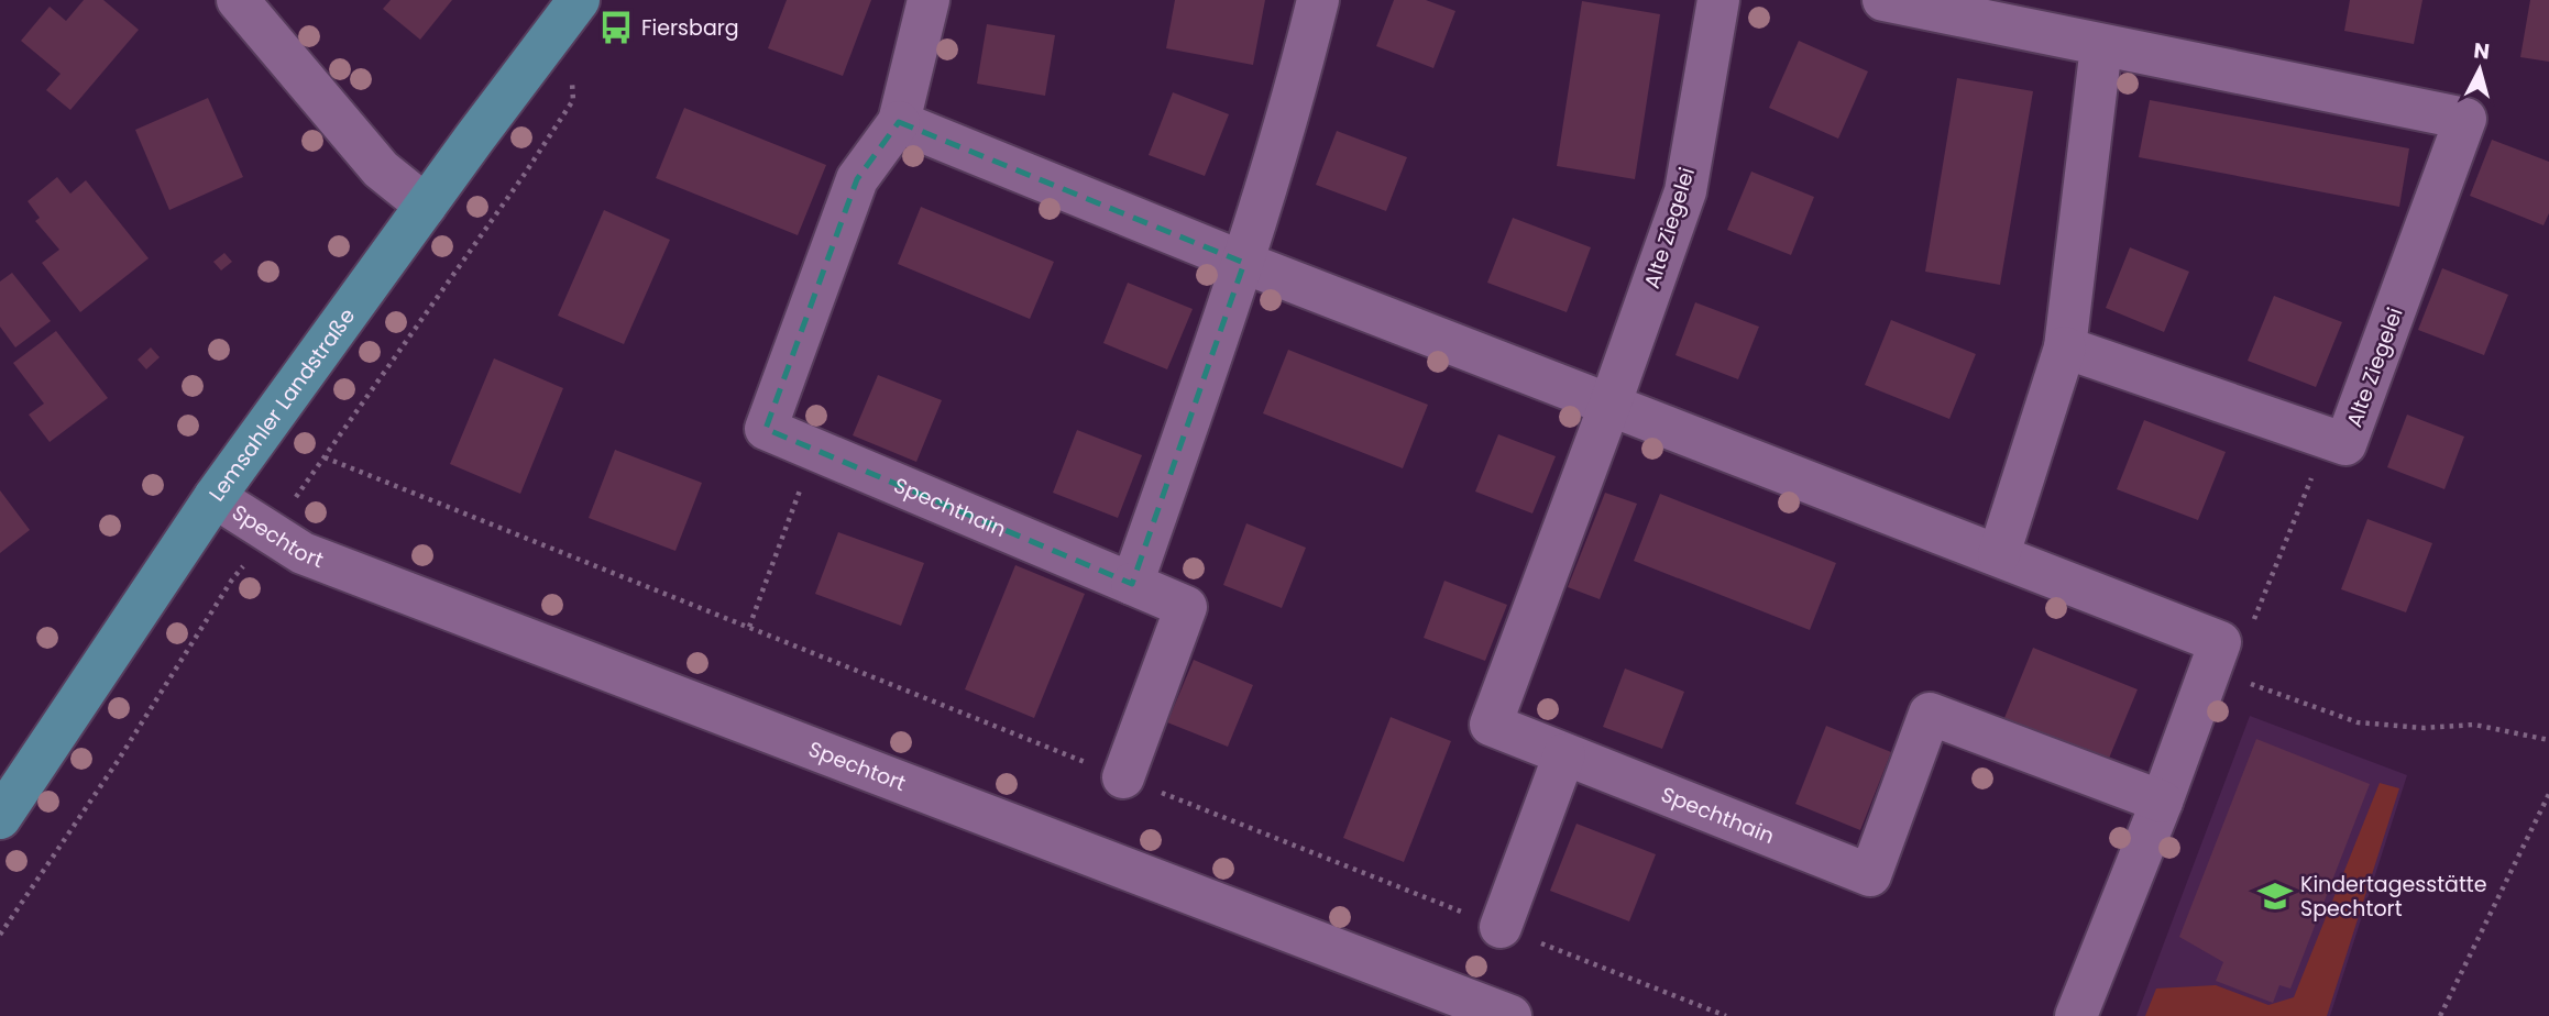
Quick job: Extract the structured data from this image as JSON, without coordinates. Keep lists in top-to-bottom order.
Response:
{
  "streets": {
    "main road": ["Lemsahler Landstraße"],
    "street": ["Alte Ziegelei", "Spechthain", "Spechtort"]
  },
  "crossings": [
    ["Alte Ziegelei", "Spechthain"],
    ["Lemsahler Landstraße", "Spechtort"]
  ],
  "places": {
    "bus stop": ["Fiersbarg"],
    "school or university": ["Kindertagesstätte Spechtort"]
  },
  "north": "top"
}
